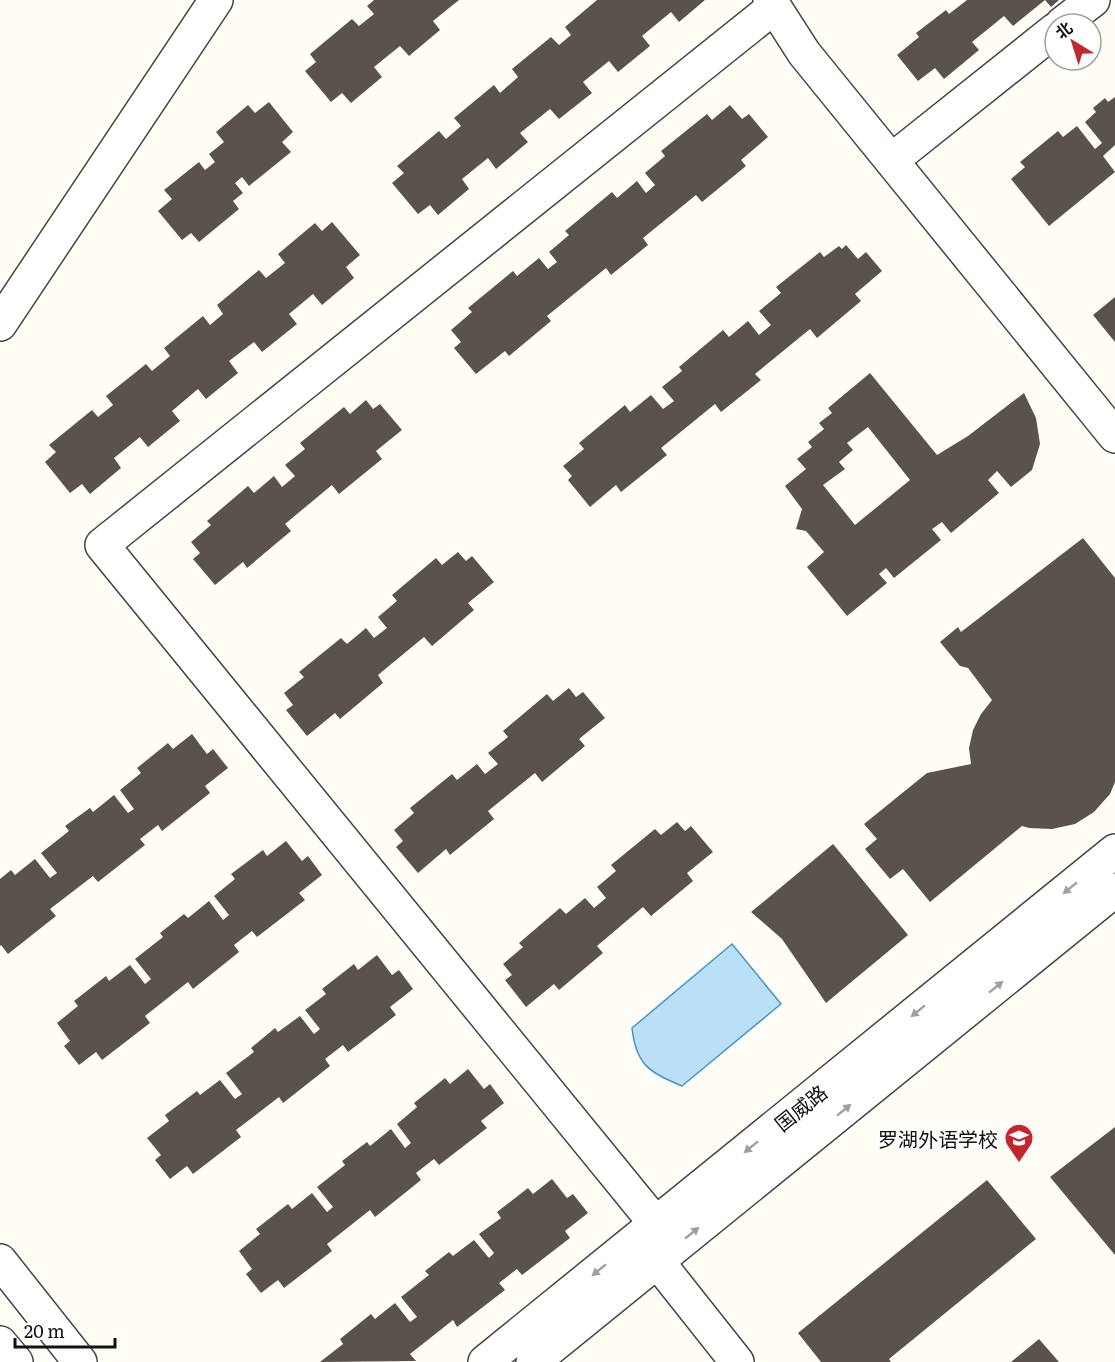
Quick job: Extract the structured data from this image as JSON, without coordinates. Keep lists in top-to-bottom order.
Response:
{
  "streets": {
    "street": ["国威路"]
  },
  "places": {
    "school or university": ["罗湖外语学校"]
  },
  "scale_bar": "20 m",
  "north": "top left"
}
